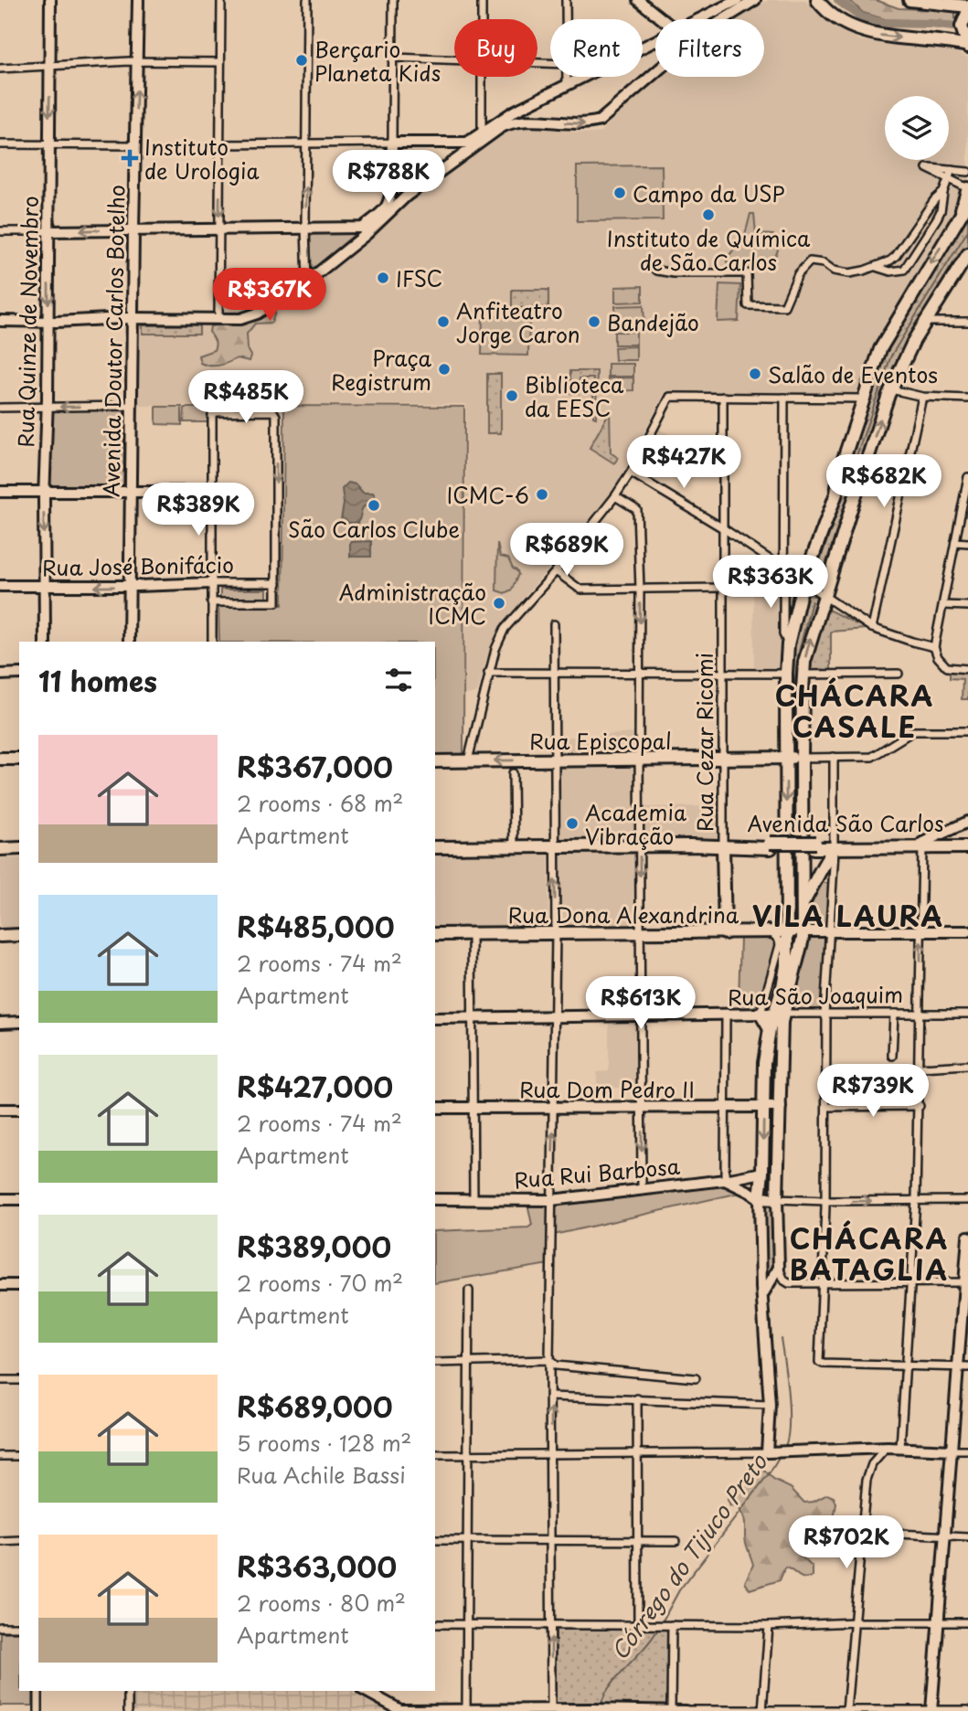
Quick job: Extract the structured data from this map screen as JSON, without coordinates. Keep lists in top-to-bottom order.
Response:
{
  "streets": {
    "main road": [
      "Rua Quinze de Novembro",
      "Avenida Doutor Carlos Botelho",
      "Rua José Bonifácio",
      "Rua Episcopal",
      "Rua Cezar Ricomi",
      "Avenida São Carlos",
      "Rua Dona Alexandrina",
      "Rua São Joaquim",
      "Rua Dom Pedro II",
      "Rua Rui Barbosa"
    ]
  },
  "crossings": [
    ["Rua Quinze de Novembro", "Rua José Bonifácio"],
    ["Avenida Doutor Carlos Botelho", "Rua José Bonifácio"],
    ["Rua Episcopal", "Rua Cezar Ricomi"],
    ["Rua Cezar Ricomi", "Avenida São Carlos"],
    ["Rua Cezar Ricomi", "Rua Dona Alexandrina"]
  ],
  "one_way": ["Rua Quinze de Novembro"],
  "districts": ["CHÁCARA CASALE", "VILA LAURA", "CHÁCARA BATAGLIA"],
  "water": ["Córrego do Tijuco Preto"],
  "places": {
    "other": [
      "Berçario Planeta Kids",
      "Campo da USP",
      "Instituto de Química de São Carlos",
      "IFSC",
      "Anfiteatro Jorge Caron",
      "Bandejão",
      "Praça Registrum",
      "Salão de Eventos",
      "Biblioteca da EESC",
      "ICMC-6",
      "São Carlos Clube",
      "Administração ICMC",
      "Academia Vibração"
    ],
    "health": ["Instituto de Urologia"]
  },
  "page": {
    "chip": ["Buy", "Rent", "Filters"],
    "price": [
      "R$788K",
      "R$367K",
      "R$485K",
      "R$427K",
      "R$682K",
      "R$389K",
      "R$689K",
      "R$363K",
      "R$613K",
      "R$739K",
      "R$702K"
    ],
    "heading": "11 homes",
    "list": [
      {
        "name": "R$367,000",
        "note": "2 rooms · 68 m² · Apartment"
      },
      {
        "name": "R$485,000",
        "note": "2 rooms · 74 m² · Apartment"
      },
      {
        "name": "R$427,000",
        "note": "2 rooms · 74 m² · Apartment"
      },
      {
        "name": "R$389,000",
        "note": "2 rooms · 70 m² · Apartment"
      },
      {
        "name": "R$689,000",
        "note": "5 rooms · 128 m² · Rua Achile Bassi"
      },
      {
        "name": "R$363,000",
        "note": "2 rooms · 80 m² · Apartment"
      }
    ]
  }
}
